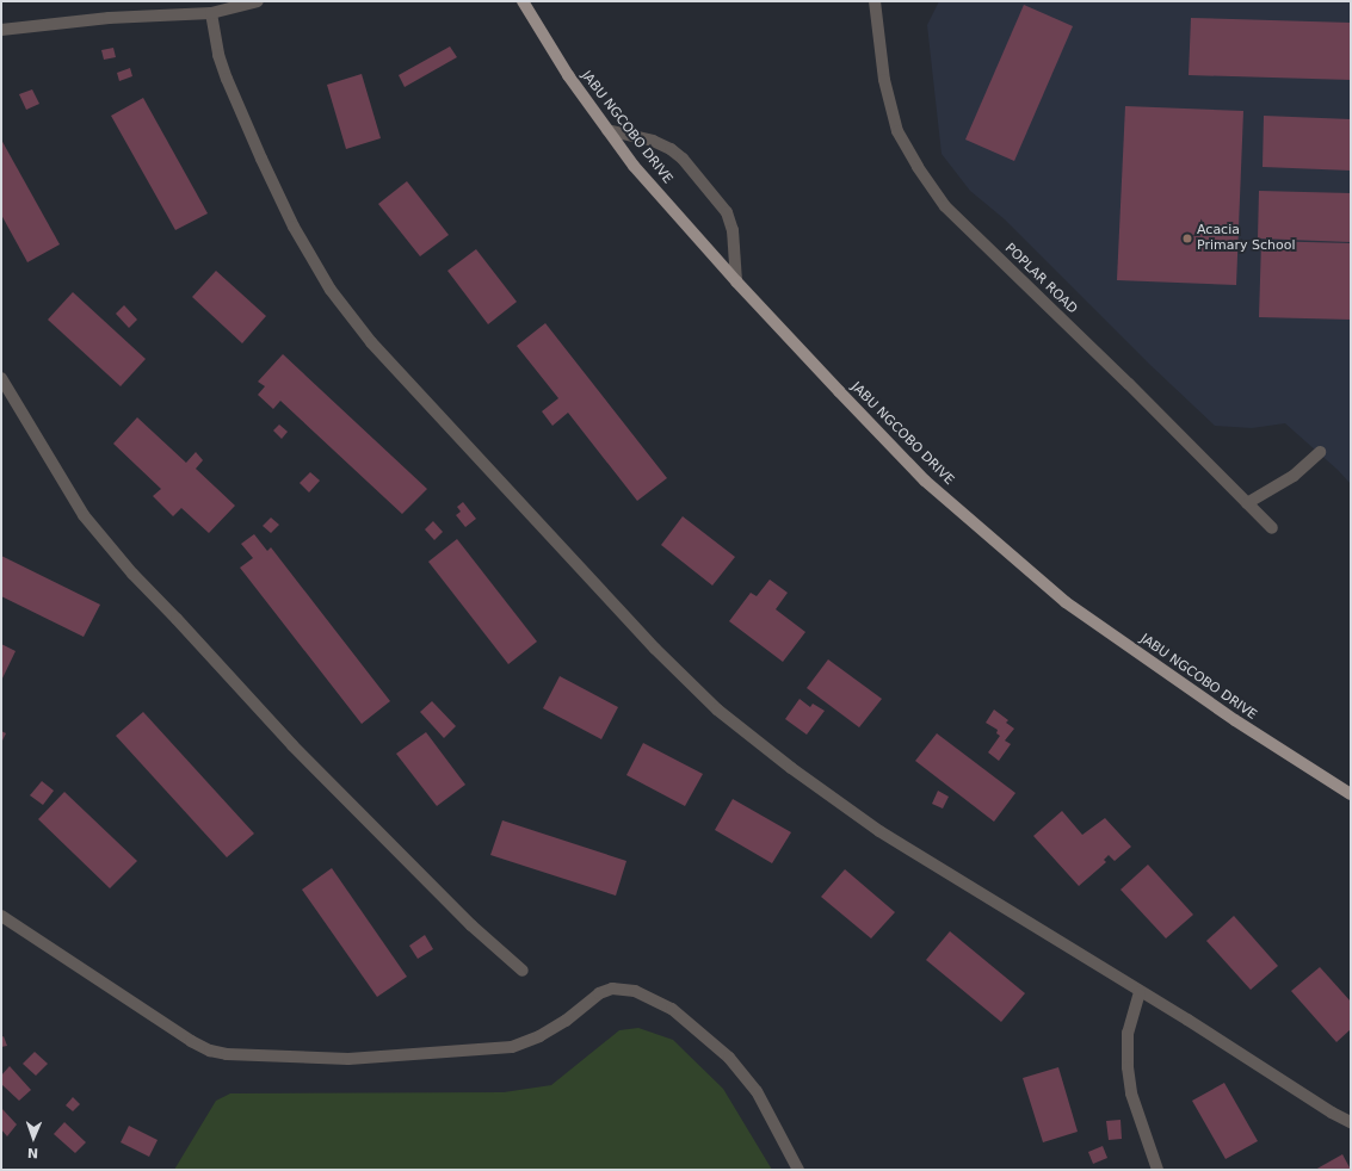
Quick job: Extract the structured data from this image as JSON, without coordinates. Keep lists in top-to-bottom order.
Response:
{
  "streets": {
    "main road": ["JABU NGCOBO DRIVE"],
    "street": ["POPLAR ROAD"]
  },
  "places": ["Acacia Primary School"],
  "north": "bottom"
}
